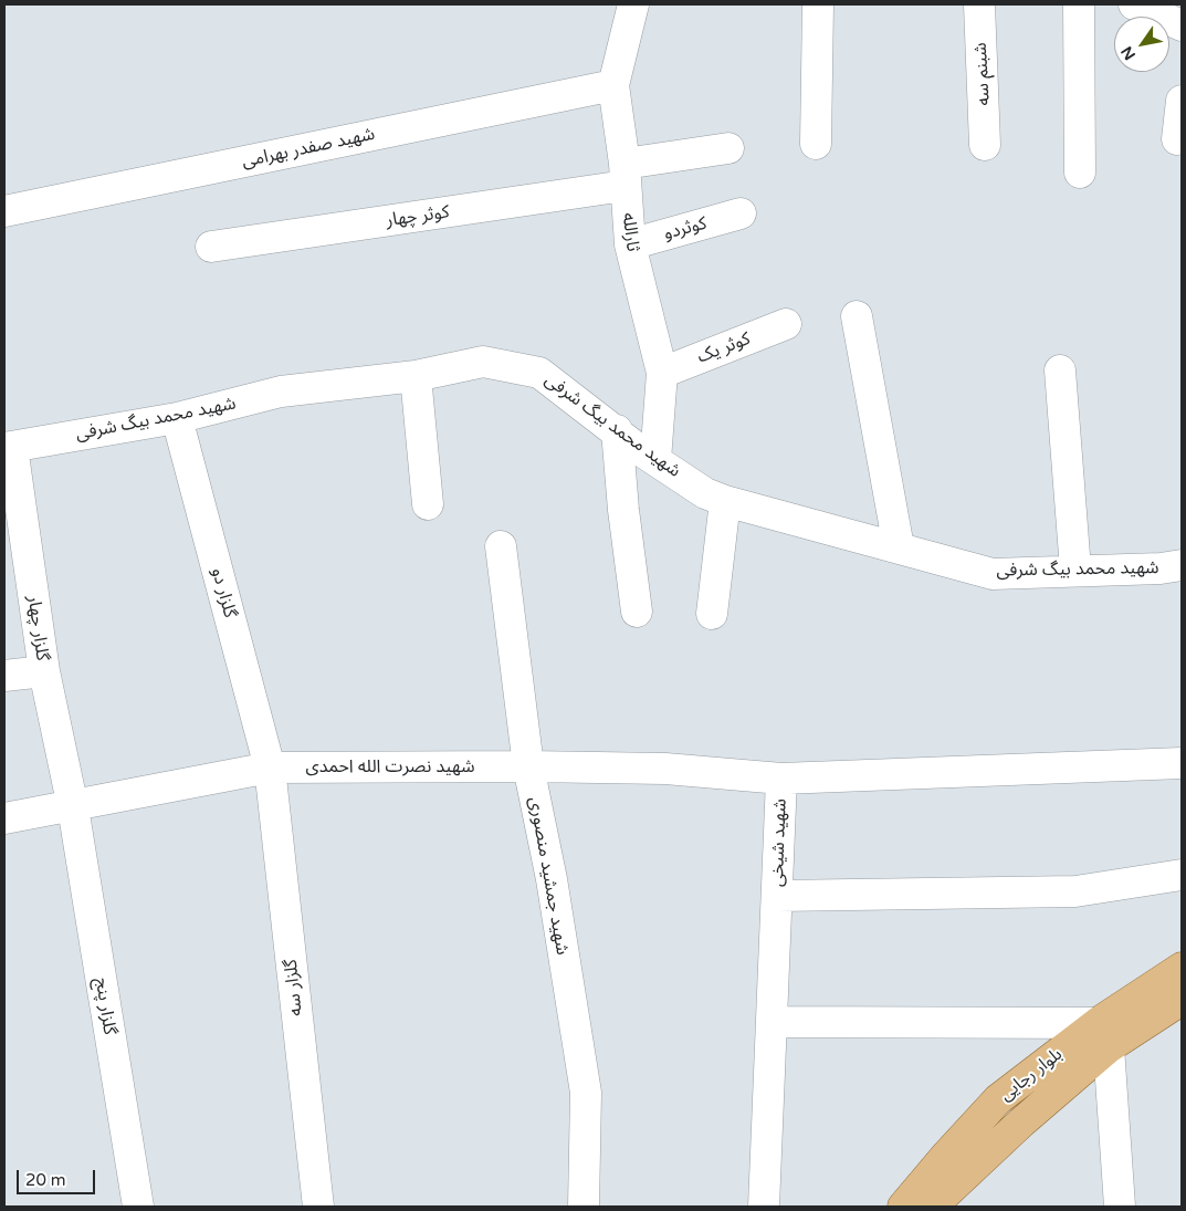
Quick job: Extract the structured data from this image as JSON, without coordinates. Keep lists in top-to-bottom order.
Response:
{
  "streets": {
    "main road": ["بلوار رجایی"],
    "street": [
      "شبنم سه",
      "شهید صفدر بهرامی",
      "کوثر چهار",
      "کوثردو",
      "ثارالله",
      "کوثر یک",
      "شهید محمد بیگ شرفی",
      "گلزار دو",
      "گلزار چهار",
      "شهید نصرت الله احمدی",
      "شهید شیخی",
      "شهید جمشید منصوری",
      "گلزار سه",
      "گلزار پنج"
    ]
  },
  "crossings": [
    ["شهید صفدر بهرامی", "ثارالله"],
    ["کوثر چهار", "ثارالله"],
    ["کوثردو", "ثارالله"],
    ["ثارالله", "کوثر یک"],
    ["ثارالله", "شهید محمد بیگ شرفی"],
    ["شهید محمد بیگ شرفی", "گلزار دو"],
    ["شهید محمد بیگ شرفی", "گلزار چهار"],
    ["گلزار دو", "شهید نصرت الله احمدی"],
    ["گلزار دو", "گلزار سه"],
    ["گلزار چهار", "شهید نصرت الله احمدی"],
    ["گلزار چهار", "گلزار پنج"],
    ["شهید نصرت الله احمدی", "شهید شیخی"],
    ["شهید نصرت الله احمدی", "شهید جمشید منصوری"],
    ["شهید نصرت الله احمدی", "گلزار سه"],
    ["شهید نصرت الله احمدی", "گلزار پنج"]
  ],
  "scale_bar": "20 m",
  "north": "bottom left"
}
